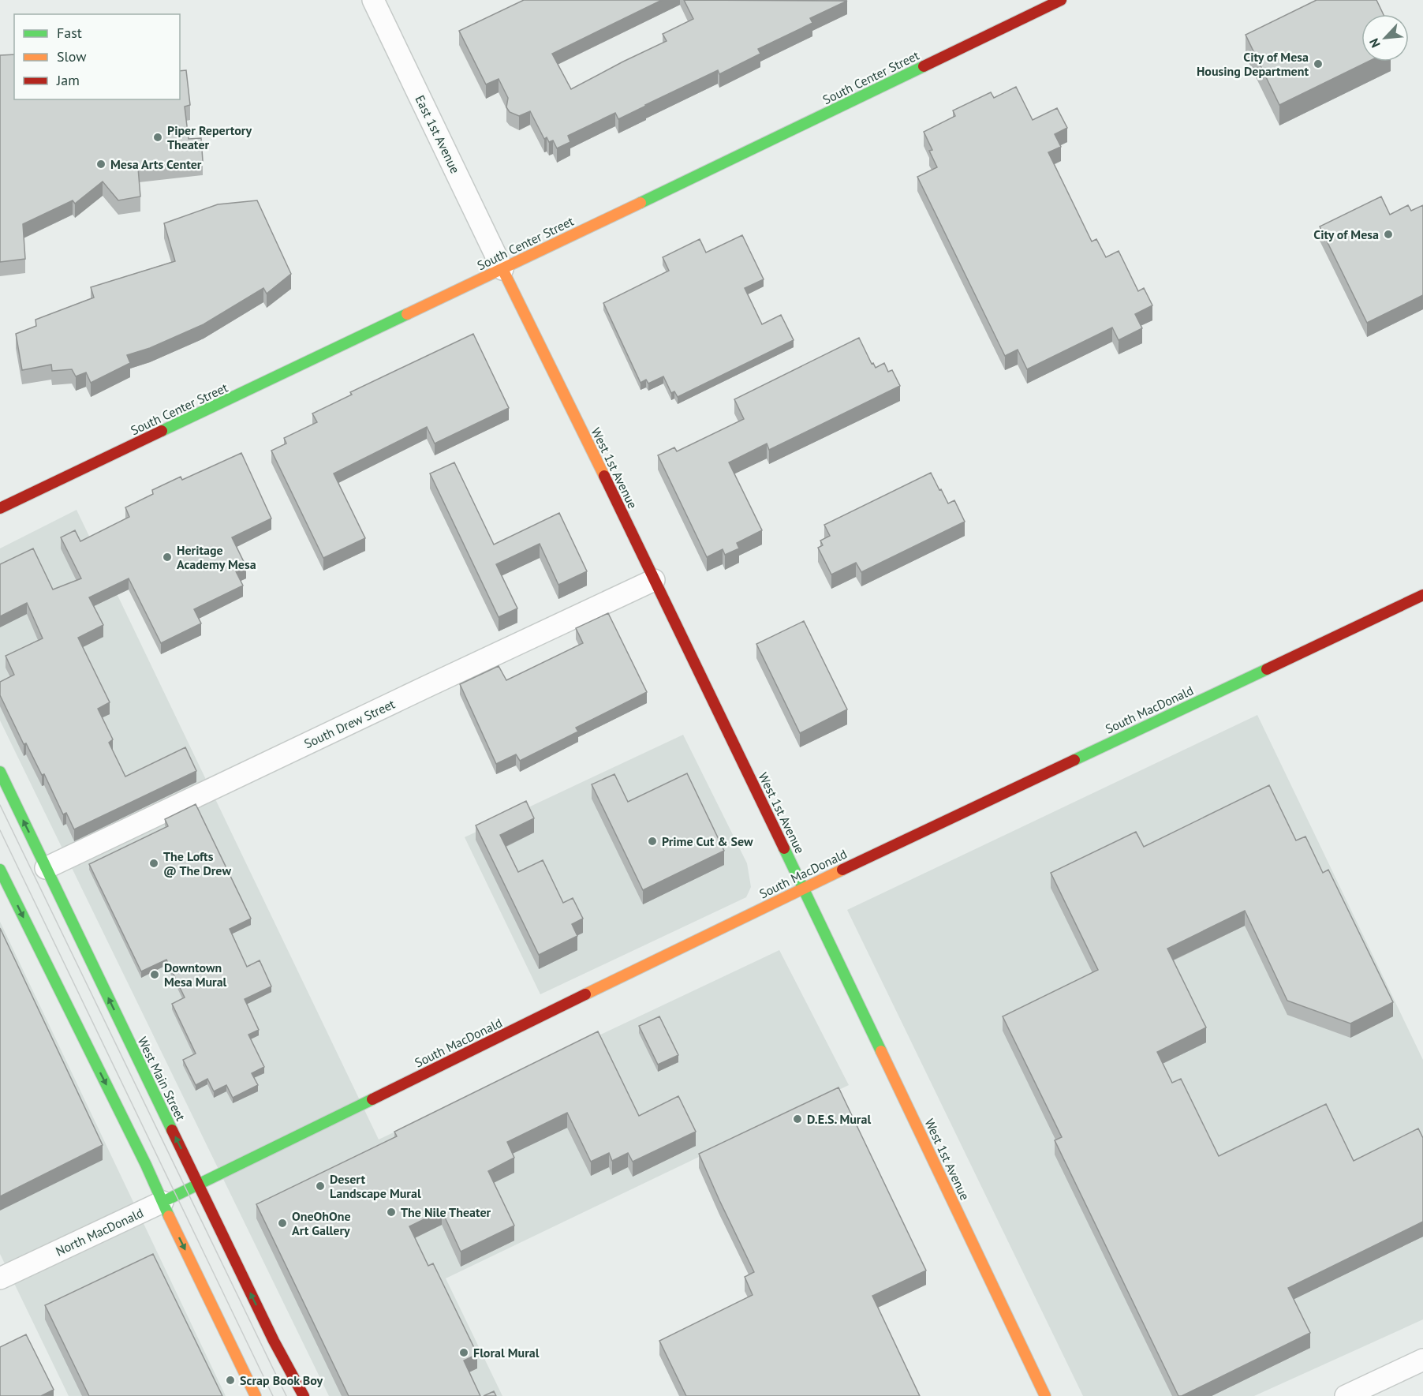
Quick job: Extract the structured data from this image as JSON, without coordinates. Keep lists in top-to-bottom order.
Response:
{
  "streets": {
    "street": [
      "South Center Street",
      "East 1st Avenue",
      "West 1st Avenue",
      "South MacDonald",
      "South Drew Street",
      "West Main Street",
      "North MacDonald"
    ]
  },
  "crossings": [
    ["South Center Street", "East 1st Avenue"],
    ["South Center Street", "West 1st Avenue"],
    ["East 1st Avenue", "West 1st Avenue"],
    ["West 1st Avenue", "South MacDonald"],
    ["West 1st Avenue", "South Drew Street"],
    ["South MacDonald", "West Main Street"],
    ["South MacDonald", "North MacDonald"],
    ["South Drew Street", "West Main Street"],
    ["West Main Street", "North MacDonald"]
  ],
  "places": [
    "City of Mesa Housing Department",
    "Piper Repertory Theater",
    "Mesa Arts Center",
    "City of Mesa",
    "Heritage Academy Mesa",
    "Prime Cut & Sew",
    "The Lofts @ The Drew",
    "Downtown Mesa Mural",
    "D.E.S. Mural",
    "Desert Landscape Mural",
    "The Nile Theater",
    "OneOhOne Art Gallery",
    "Floral Mural",
    "Scrap Book Boy"
  ],
  "legend": ["Fast", "Slow", "Jam"],
  "north": "bottom left"
}
